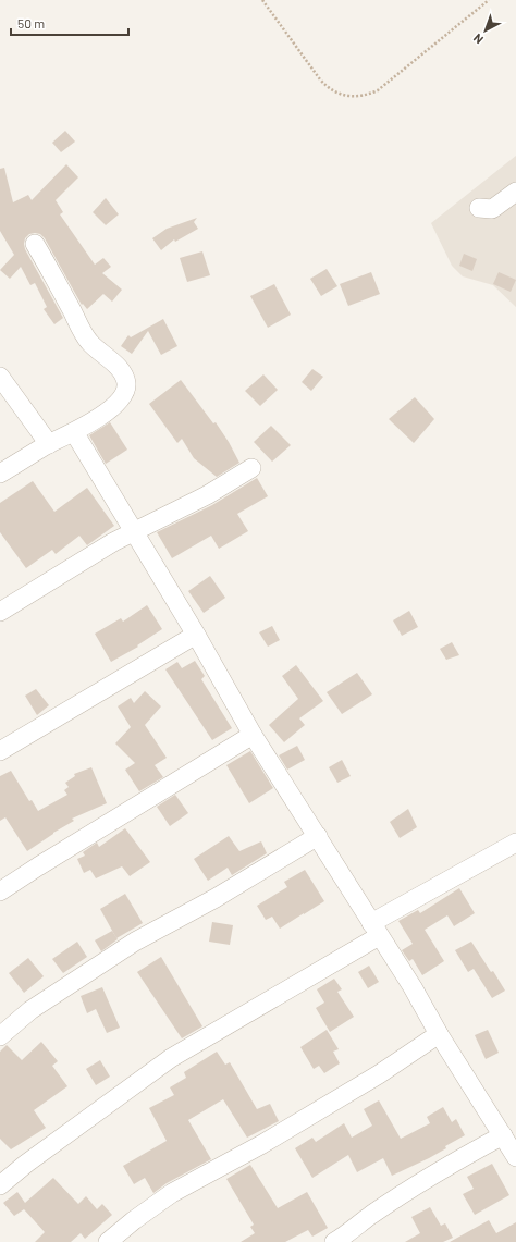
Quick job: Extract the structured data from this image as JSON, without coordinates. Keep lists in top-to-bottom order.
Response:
{
  "scale_bar": "50 m",
  "north": "bottom left"
}
